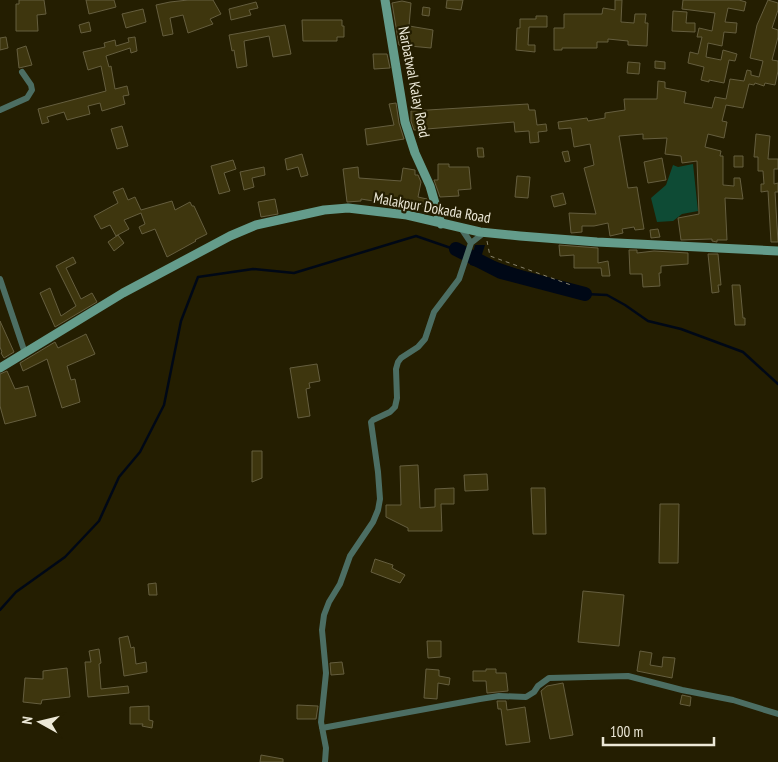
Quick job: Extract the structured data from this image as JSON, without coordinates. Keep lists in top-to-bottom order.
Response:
{
  "streets": {
    "street": ["Narbatwal Kalay Road", "Malakpur Dokada Road"]
  },
  "crossings": [
    ["Narbatwal Kalay Road", "Malakpur Dokada Road"]
  ],
  "scale_bar": "100 m",
  "north": "left"
}
